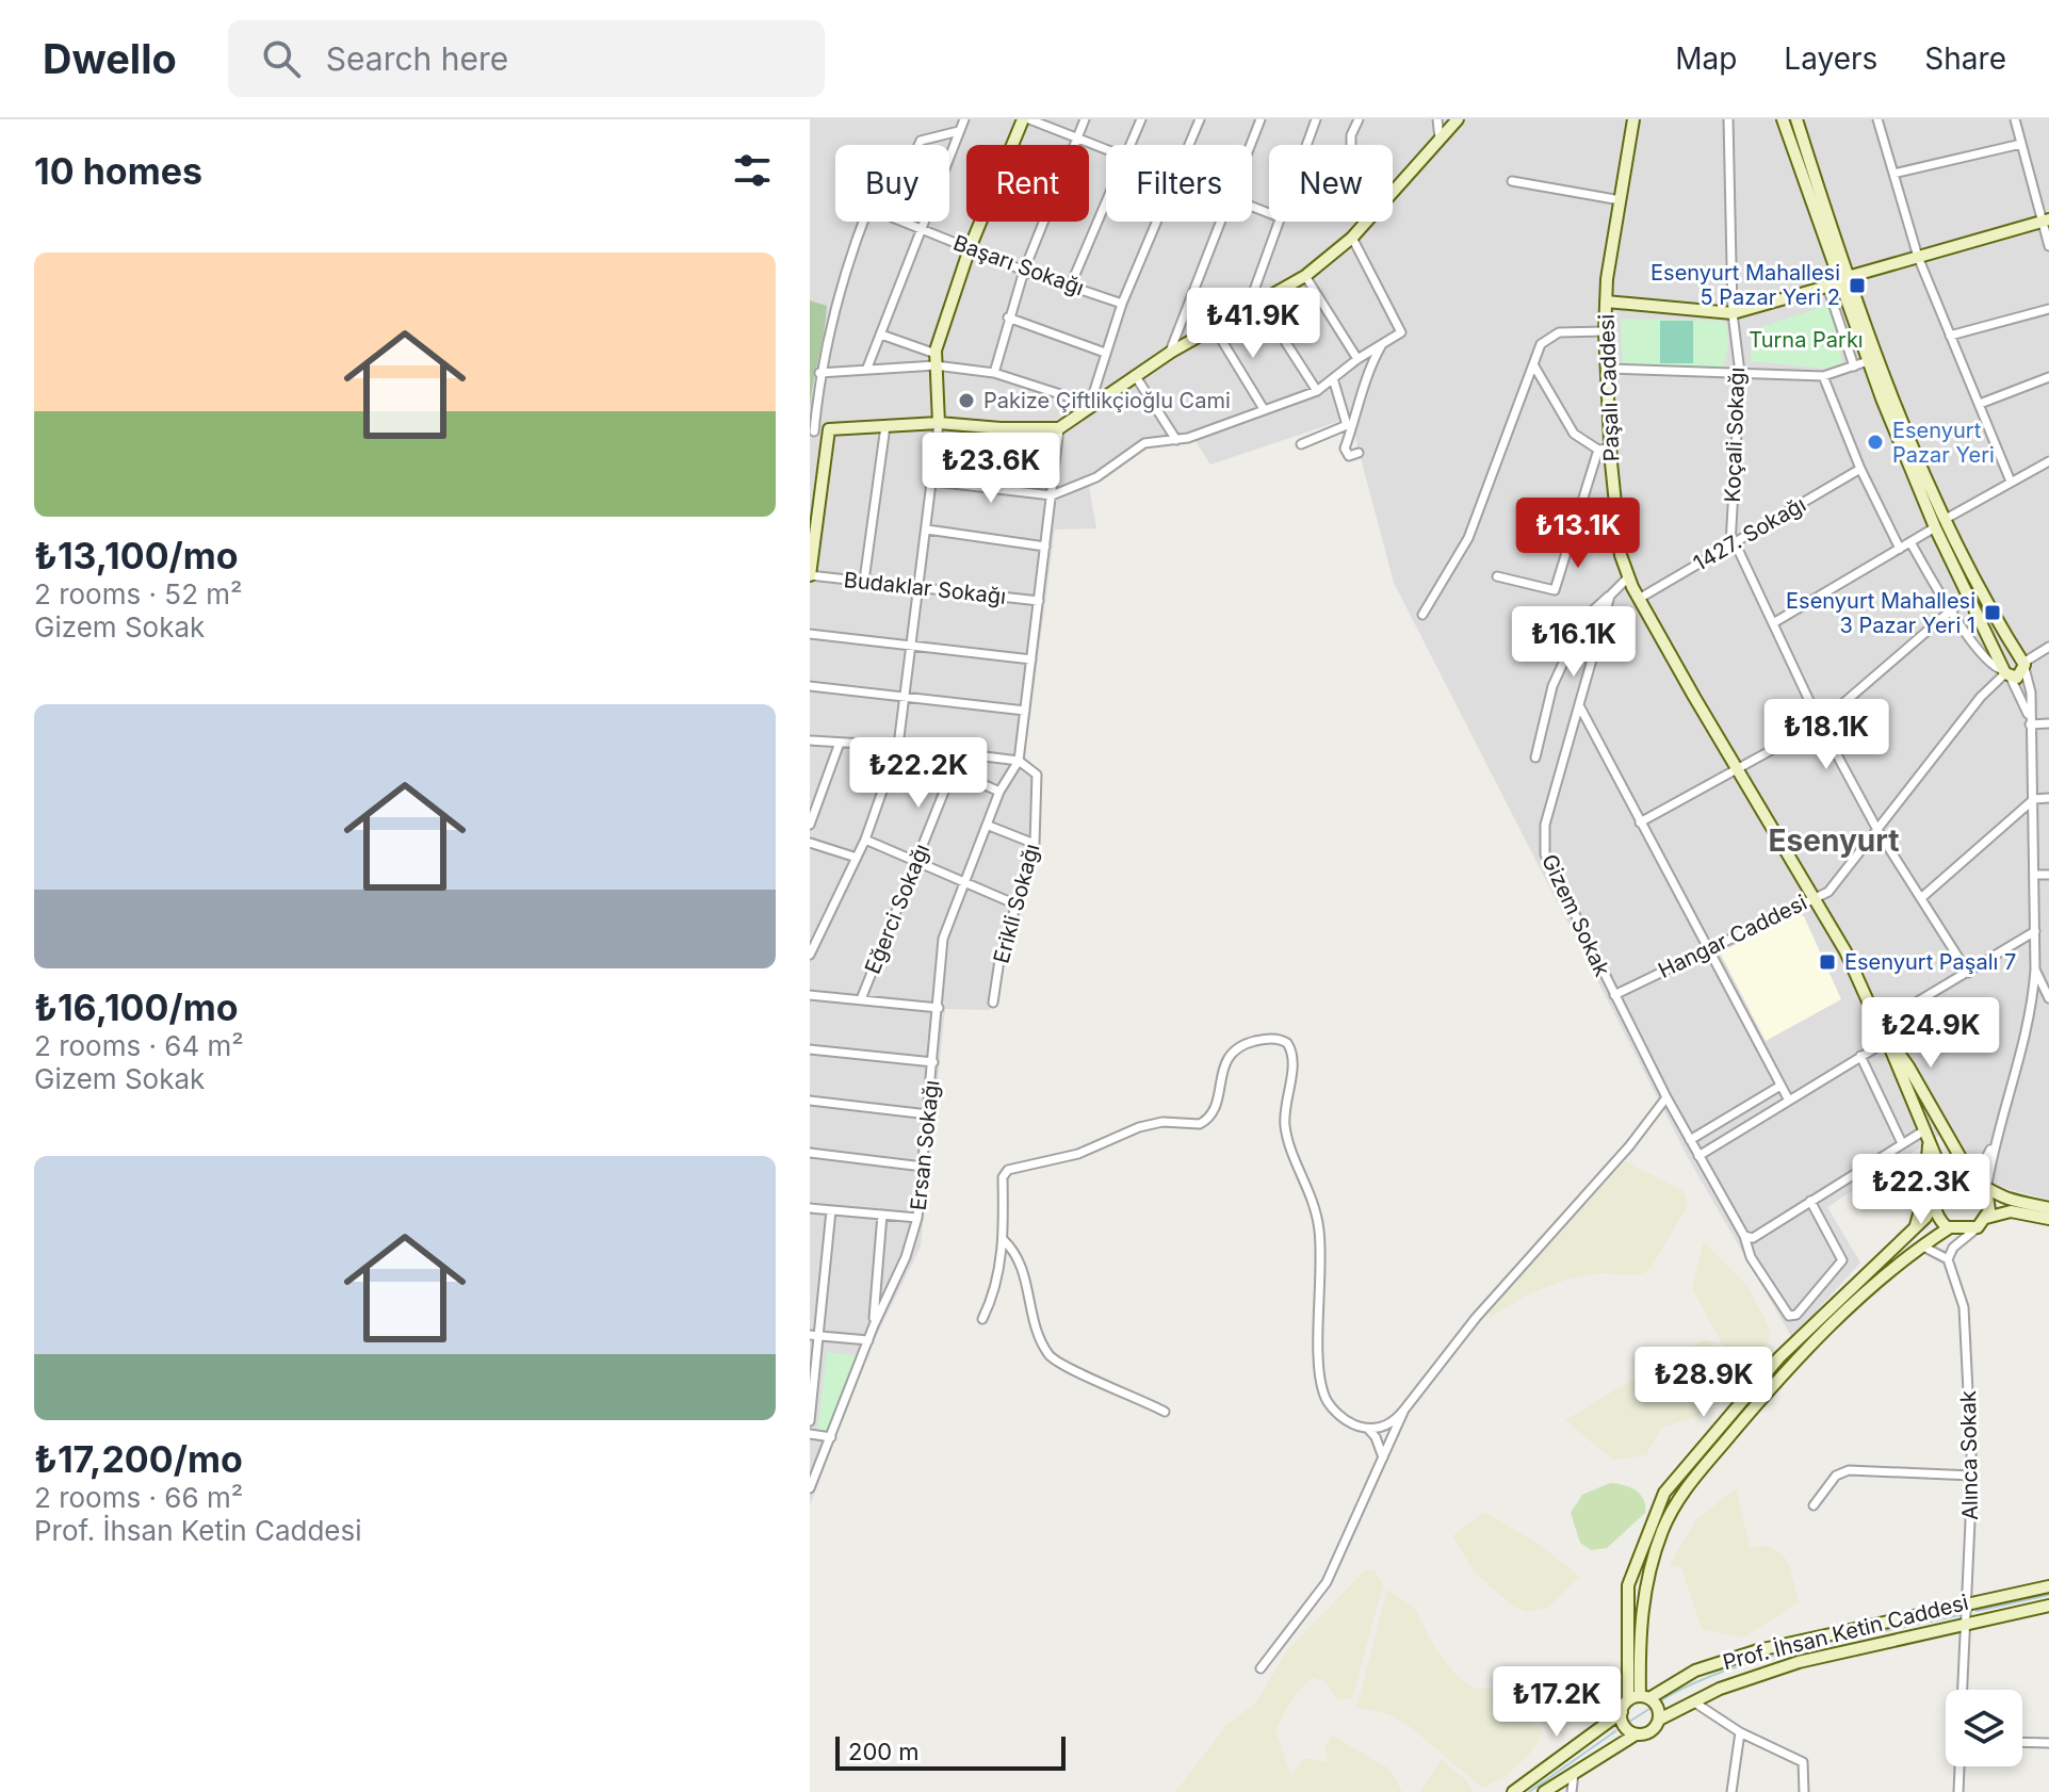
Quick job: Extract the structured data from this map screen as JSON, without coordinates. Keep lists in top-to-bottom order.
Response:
{
  "streets": {
    "street": [
      "Başarı Sokağı",
      "Paşalı Caddesi",
      "Koçali Sokağı",
      "1427. Sokağı",
      "Budaklar Sokağı",
      "Erikli Sokağı",
      "Eğerci Sokağı",
      "Gizem Sokak",
      "Hangar Caddesi",
      "Ersan Sokağı",
      "Alınca Sokak",
      "Prof. İhsan Ketin Caddesi"
    ]
  },
  "crossings": [
    ["Paşalı Caddesi", "1427. Sokağı"],
    ["Paşalı Caddesi", "Gizem Sokak"],
    ["Paşalı Caddesi", "Hangar Caddesi"],
    ["Koçali Sokağı", "1427. Sokağı"],
    ["Erikli Sokağı", "Ersan Sokağı"],
    ["Gizem Sokak", "Hangar Caddesi"],
    ["Alınca Sokak", "Prof. İhsan Ketin Caddesi"]
  ],
  "districts": ["Esenyurt"],
  "parks": ["Turna Parkı"],
  "places": {
    "transit": ["Esenyurt Mahallesi 5 Pazar Yeri 2", "Esenyurt Mahallesi 3 Pazar Yeri 1", "Esenyurt Paşalı 7"],
    "other": ["Pakize Çiftlikçioğlu Cami", "Esenyurt Pazar Yeri"]
  },
  "scale_bar": "200 m",
  "page": {
    "header": "Dwello",
    "search": "Search here",
    "nav": ["Map", "Layers", "Share"],
    "heading": "10 homes",
    "chip": [
      "Buy",
      "Rent",
      "Filters",
      "New"
    ],
    "list": [
      {
        "name": "₺13,100/mo",
        "note": "2 rooms · 52 m² · Gizem Sokak"
      },
      {
        "name": "₺16,100/mo",
        "note": "2 rooms · 64 m² · Gizem Sokak"
      },
      {
        "name": "₺17,200/mo",
        "note": "2 rooms · 66 m² · Prof. İhsan Ketin Caddesi"
      }
    ],
    "price": [
      "₺41.9K",
      "₺23.6K",
      "₺13.1K",
      "₺16.1K",
      "₺18.1K",
      "₺22.2K",
      "₺24.9K",
      "₺22.3K",
      "₺28.9K",
      "₺17.2K"
    ],
    "scale": "200 m"
  }
}
